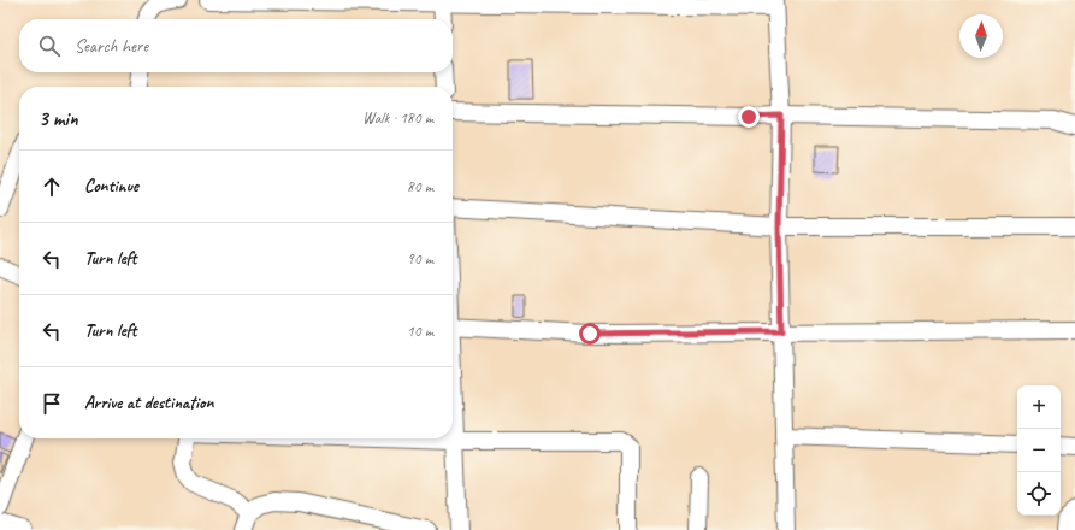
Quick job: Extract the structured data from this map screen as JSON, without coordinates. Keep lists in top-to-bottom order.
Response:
{
  "north": "top",
  "page": {
    "search": "Search here",
    "heading": ["3 min", "Walk · 180 m"],
    "list": [
      ["Continue", "80 m"],
      ["Turn left", "90 m"],
      ["Turn left", "10 m"],
      "Arrive at destination"
    ],
    "map_buttons": ["+", "−"]
  }
}
